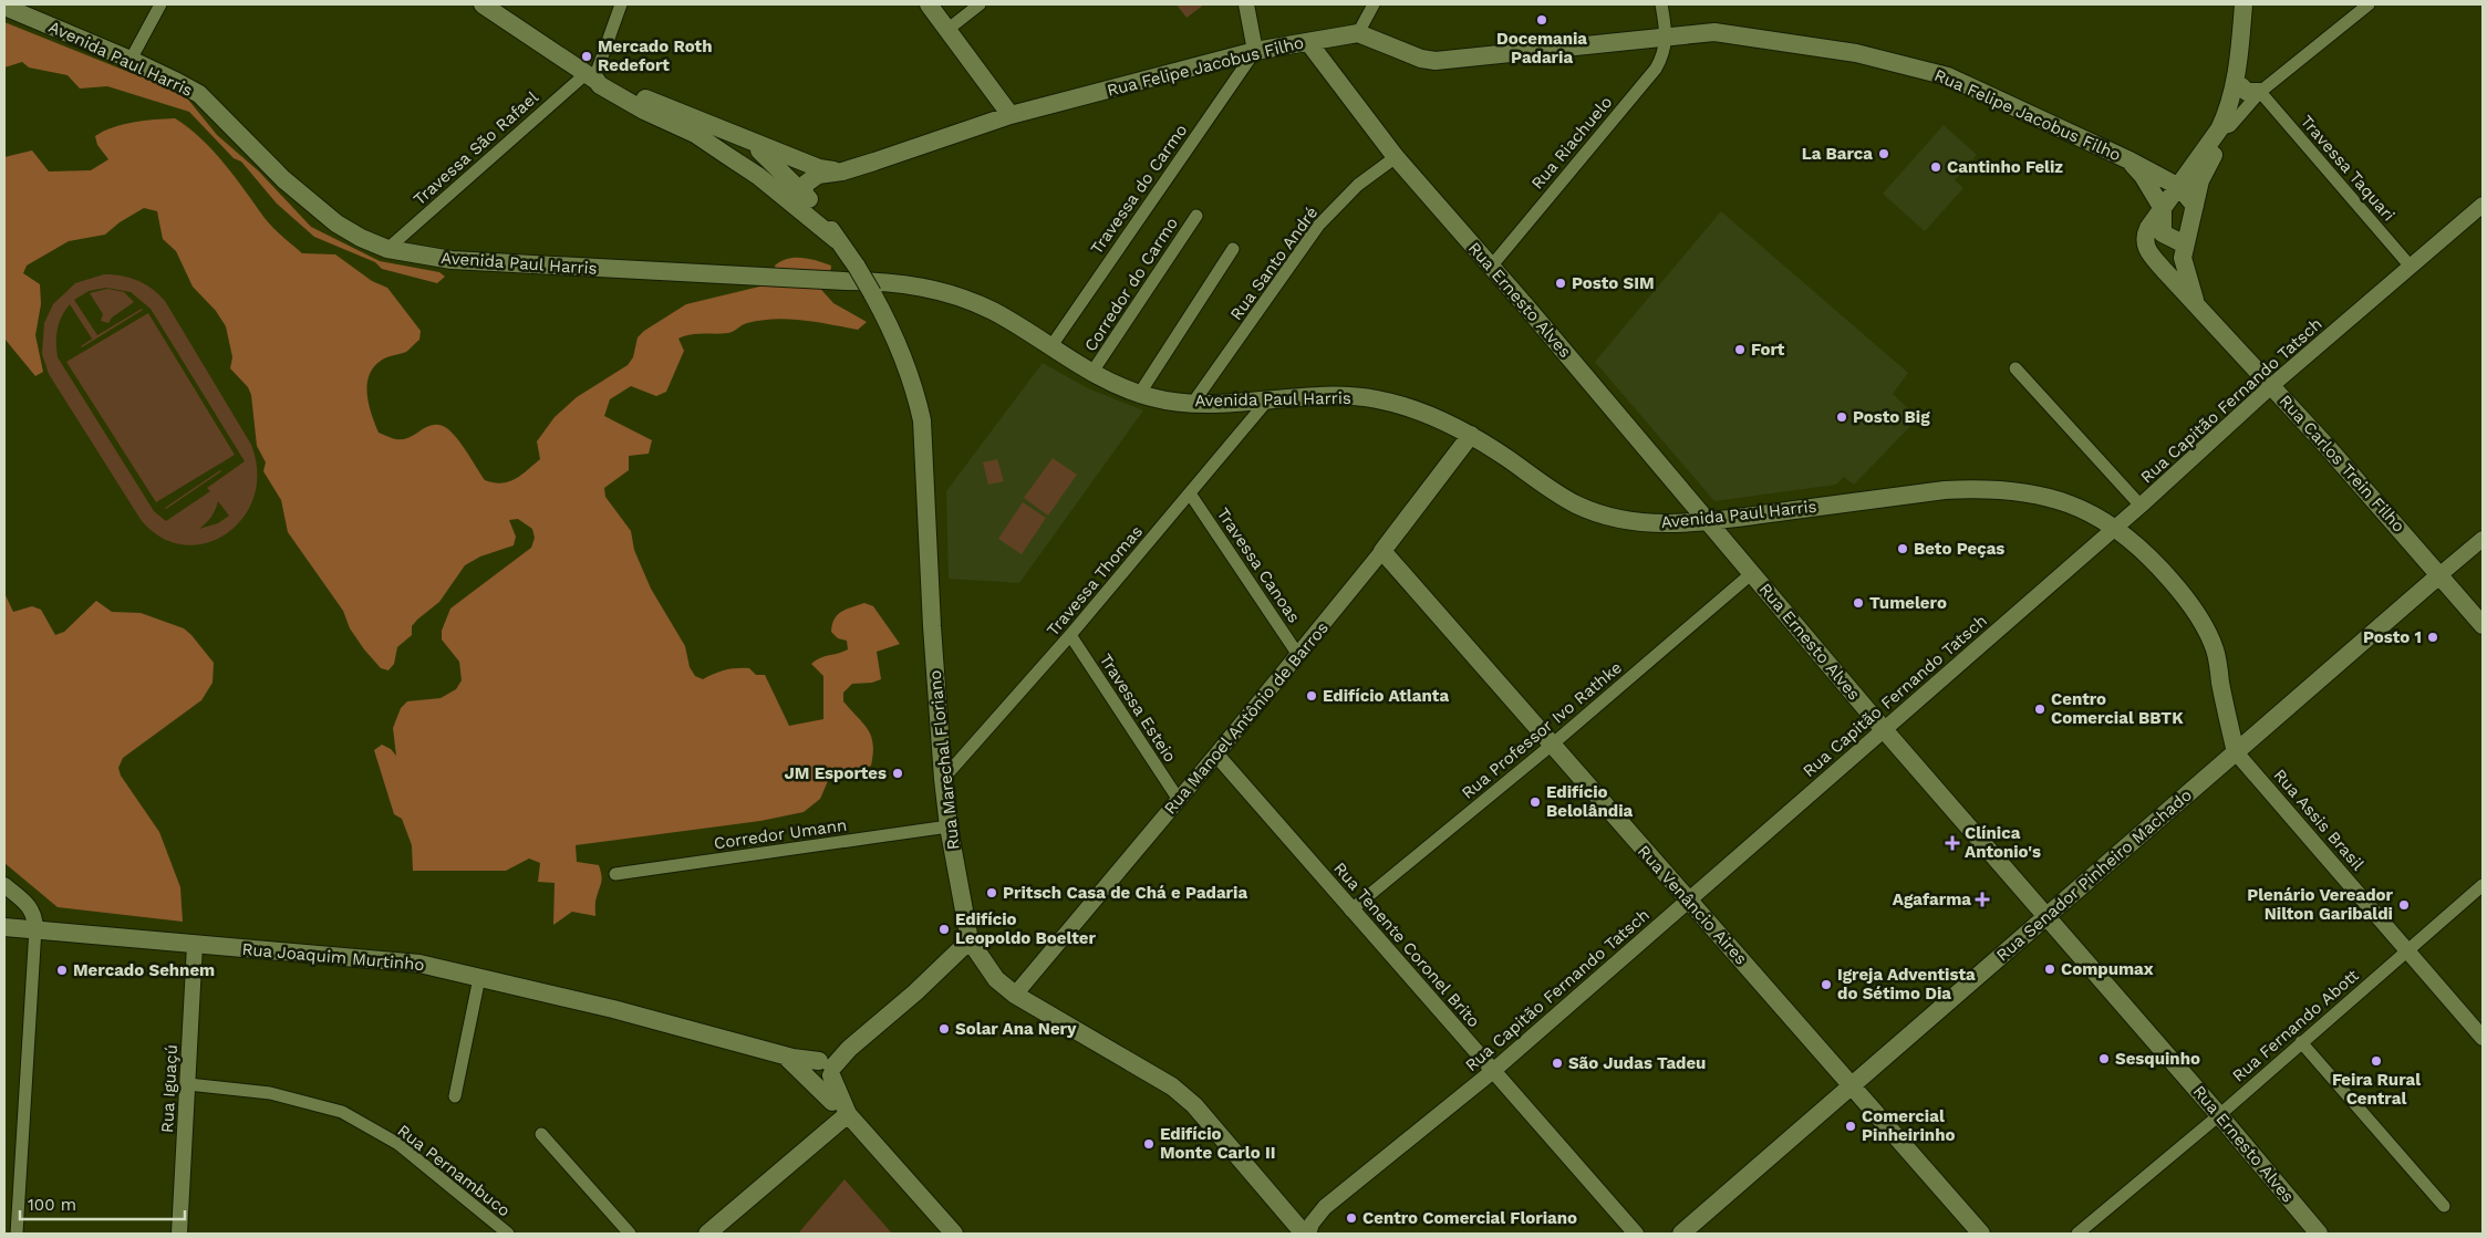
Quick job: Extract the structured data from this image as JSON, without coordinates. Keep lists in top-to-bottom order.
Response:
{
  "streets": {
    "main road": [
      "Avenida Paul Harris",
      "Rua Felipe Jacobus Filho",
      "Rua Ernesto Alves",
      "Rua Carlos Trein Filho",
      "Rua Manoel Antônio de Barros",
      "Rua Marechal Floriano",
      "Rua Senador Pinheiro Machado",
      "Rua Venâncio Aires",
      "Rua Joaquim Murtinho"
    ],
    "street": [
      "Rua Riachuelo",
      "Travessa São Rafael",
      "Travessa Taquari",
      "Travessa do Carmo",
      "Rua Santo André",
      "Corredor do Carmo",
      "Rua Capitão Fernando Tatsch",
      "Travessa Canoas",
      "Travessa Thomas",
      "Travessa Esteio",
      "Rua Professor Ivo Rathke",
      "Rua Assis Brasil",
      "Corredor Umann",
      "Rua Tenente Coronel Brito",
      "Rua Fernando Abott",
      "Rua Iguaçú",
      "Rua Pernambuco"
    ]
  },
  "crossings": [
    ["Avenida Paul Harris", "Travessa São Rafael"],
    ["Avenida Paul Harris", "Travessa do Carmo"],
    ["Avenida Paul Harris", "Rua Santo André"],
    ["Avenida Paul Harris", "Corredor do Carmo"],
    ["Avenida Paul Harris", "Rua Ernesto Alves"],
    ["Avenida Paul Harris", "Rua Capitão Fernando Tatsch"],
    ["Avenida Paul Harris", "Travessa Thomas"],
    ["Avenida Paul Harris", "Rua Manoel Antônio de Barros"],
    ["Avenida Paul Harris", "Rua Assis Brasil"],
    ["Avenida Paul Harris", "Rua Senador Pinheiro Machado"],
    ["Rua Felipe Jacobus Filho", "Rua Riachuelo"],
    ["Rua Felipe Jacobus Filho", "Travessa do Carmo"],
    ["Rua Felipe Jacobus Filho", "Rua Ernesto Alves"],
    ["Rua Felipe Jacobus Filho", "Rua Carlos Trein Filho"],
    ["Rua Riachuelo", "Rua Ernesto Alves"],
    ["Travessa Taquari", "Rua Capitão Fernando Tatsch"],
    ["Rua Santo André", "Rua Ernesto Alves"],
    ["Rua Ernesto Alves", "Rua Capitão Fernando Tatsch"],
    ["Rua Ernesto Alves", "Rua Professor Ivo Rathke"],
    ["Rua Ernesto Alves", "Rua Senador Pinheiro Machado"],
    ["Rua Ernesto Alves", "Rua Fernando Abott"],
    ["Rua Capitão Fernando Tatsch", "Rua Carlos Trein Filho"],
    ["Rua Capitão Fernando Tatsch", "Rua Marechal Floriano"],
    ["Rua Capitão Fernando Tatsch", "Rua Venâncio Aires"],
    ["Rua Capitão Fernando Tatsch", "Rua Tenente Coronel Brito"],
    ["Rua Carlos Trein Filho", "Rua Senador Pinheiro Machado"],
    ["Travessa Canoas", "Travessa Thomas"],
    ["Travessa Canoas", "Rua Manoel Antônio de Barros"],
    ["Travessa Thomas", "Travessa Esteio"],
    ["Travessa Thomas", "Rua Marechal Floriano"],
    ["Travessa Esteio", "Rua Manoel Antônio de Barros"],
    ["Rua Manoel Antônio de Barros", "Rua Marechal Floriano"],
    ["Rua Manoel Antônio de Barros", "Rua Venâncio Aires"],
    ["Rua Manoel Antônio de Barros", "Rua Tenente Coronel Brito"],
    ["Rua Professor Ivo Rathke", "Rua Venâncio Aires"],
    ["Rua Professor Ivo Rathke", "Rua Tenente Coronel Brito"],
    ["Rua Marechal Floriano", "Corredor Umann"],
    ["Rua Assis Brasil", "Rua Senador Pinheiro Machado"],
    ["Rua Assis Brasil", "Rua Fernando Abott"],
    ["Rua Senador Pinheiro Machado", "Rua Venâncio Aires"],
    ["Rua Joaquim Murtinho", "Rua Iguaçú"],
    ["Rua Iguaçú", "Rua Pernambuco"]
  ],
  "places": {
    "other": [
      "Docemania Padaria",
      "Mercado Roth Redefort",
      "La Barca",
      "Cantinho Feliz",
      "Posto SIM",
      "Fort",
      "Posto Big",
      "Beto Peças",
      "Tumelero",
      "Posto 1",
      "Edifício Atlanta",
      "Centro Comercial BBTK",
      "JM Esportes",
      "Edifício Belolândia",
      "Pritsch Casa de Chá e Padaria",
      "Plenário Vereador Nilton Garibaldi",
      "Edifício Leopoldo Boelter",
      "Compumax",
      "Mercado Sehnem",
      "Igreja Adventista do Sétimo Dia",
      "Solar Ana Nery",
      "Sesquinho",
      "Feira Rural Central",
      "São Judas Tadeu",
      "Comercial Pinheirinho",
      "Edifício Monte Carlo II",
      "Centro Comercial Floriano"
    ],
    "health": ["Clínica Antonio's", "Agafarma"]
  },
  "scale_bar": "100 m"
}
